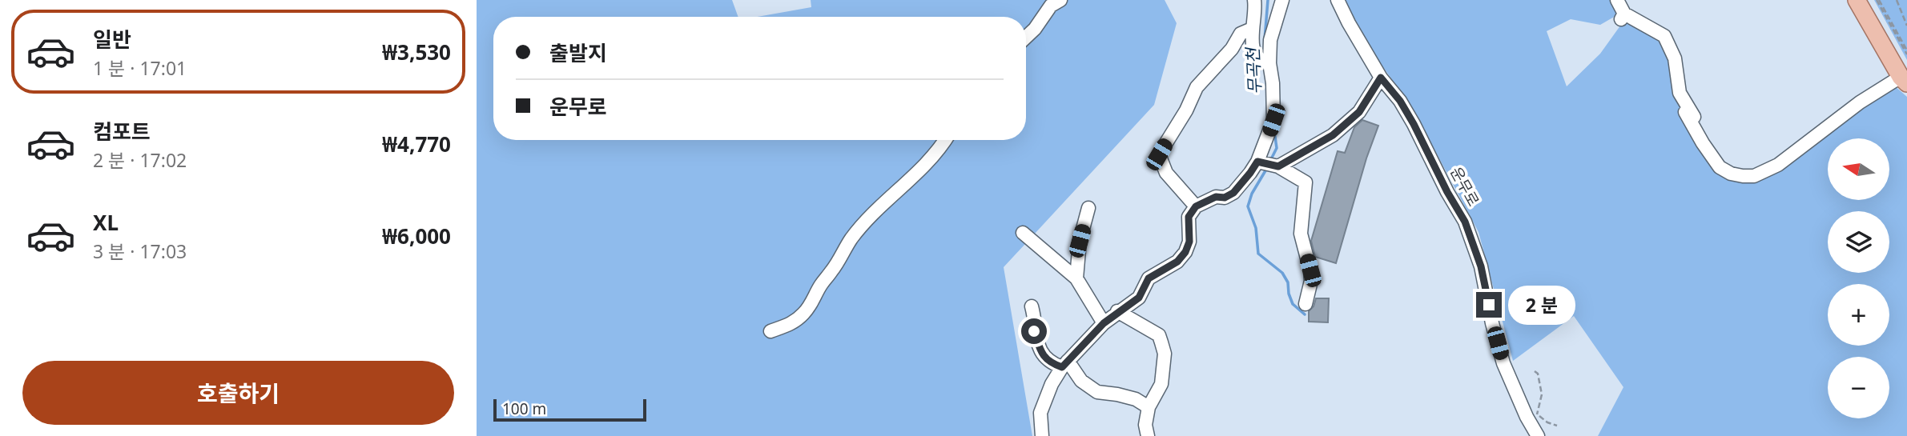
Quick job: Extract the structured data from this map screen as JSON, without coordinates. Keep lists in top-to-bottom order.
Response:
{
  "streets": {
    "street": ["운무로"]
  },
  "water": ["무곡천"],
  "scale_bar": "100 m",
  "north": "left",
  "page": {
    "list": [
      {
        "name": "일반",
        "note": "1 분 · 17:01",
        "value": "₩3,530"
      },
      {
        "name": "컴포트",
        "note": "2 분 · 17:02",
        "value": "₩4,770"
      },
      {
        "name": "XL",
        "note": "3 분 · 17:03",
        "value": "₩6,000"
      }
    ],
    "banner": ["출발지", "운무로"],
    "map_buttons": ["+", "−"],
    "bubble": "2 분",
    "buttons": "호출하기",
    "scale": "100 m"
  }
}
